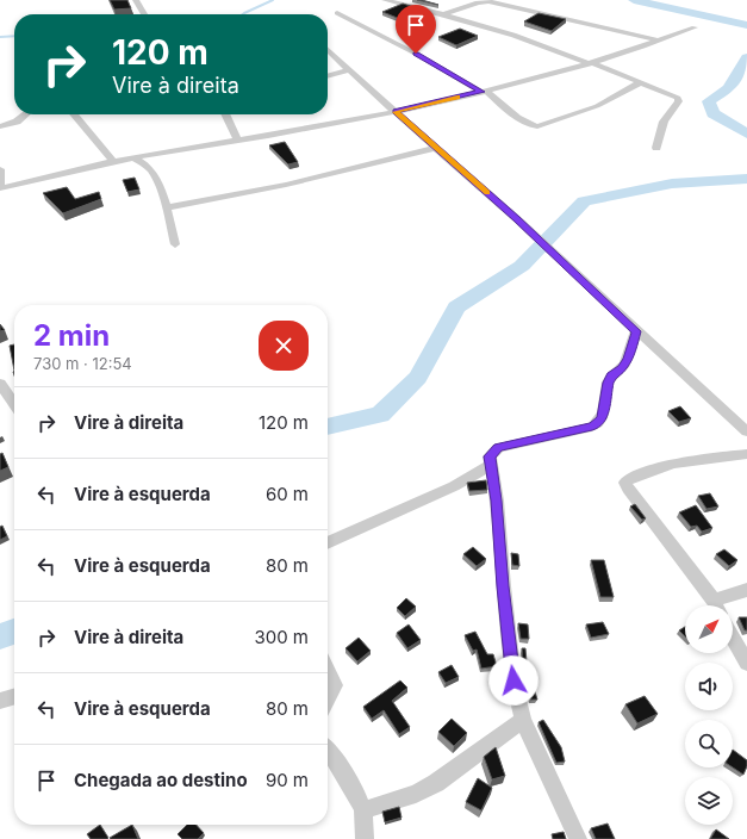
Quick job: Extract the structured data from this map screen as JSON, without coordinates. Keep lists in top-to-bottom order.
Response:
{
  "north": "top right",
  "page": {
    "turn": ["120 m", "Vire à direita"],
    "heading": ["2 min", "730 m · 12:54"],
    "list": [
      {
        "name": "Vire à direita",
        "value": "120 m"
      },
      {
        "name": "Vire à esquerda",
        "value": "60 m"
      },
      {
        "name": "Vire à esquerda",
        "value": "80 m"
      },
      {
        "name": "Vire à direita",
        "value": "300 m"
      },
      {
        "name": "Vire à esquerda",
        "value": "80 m"
      },
      {
        "name": "Chegada ao destino",
        "value": "90 m"
      }
    ]
  }
}
